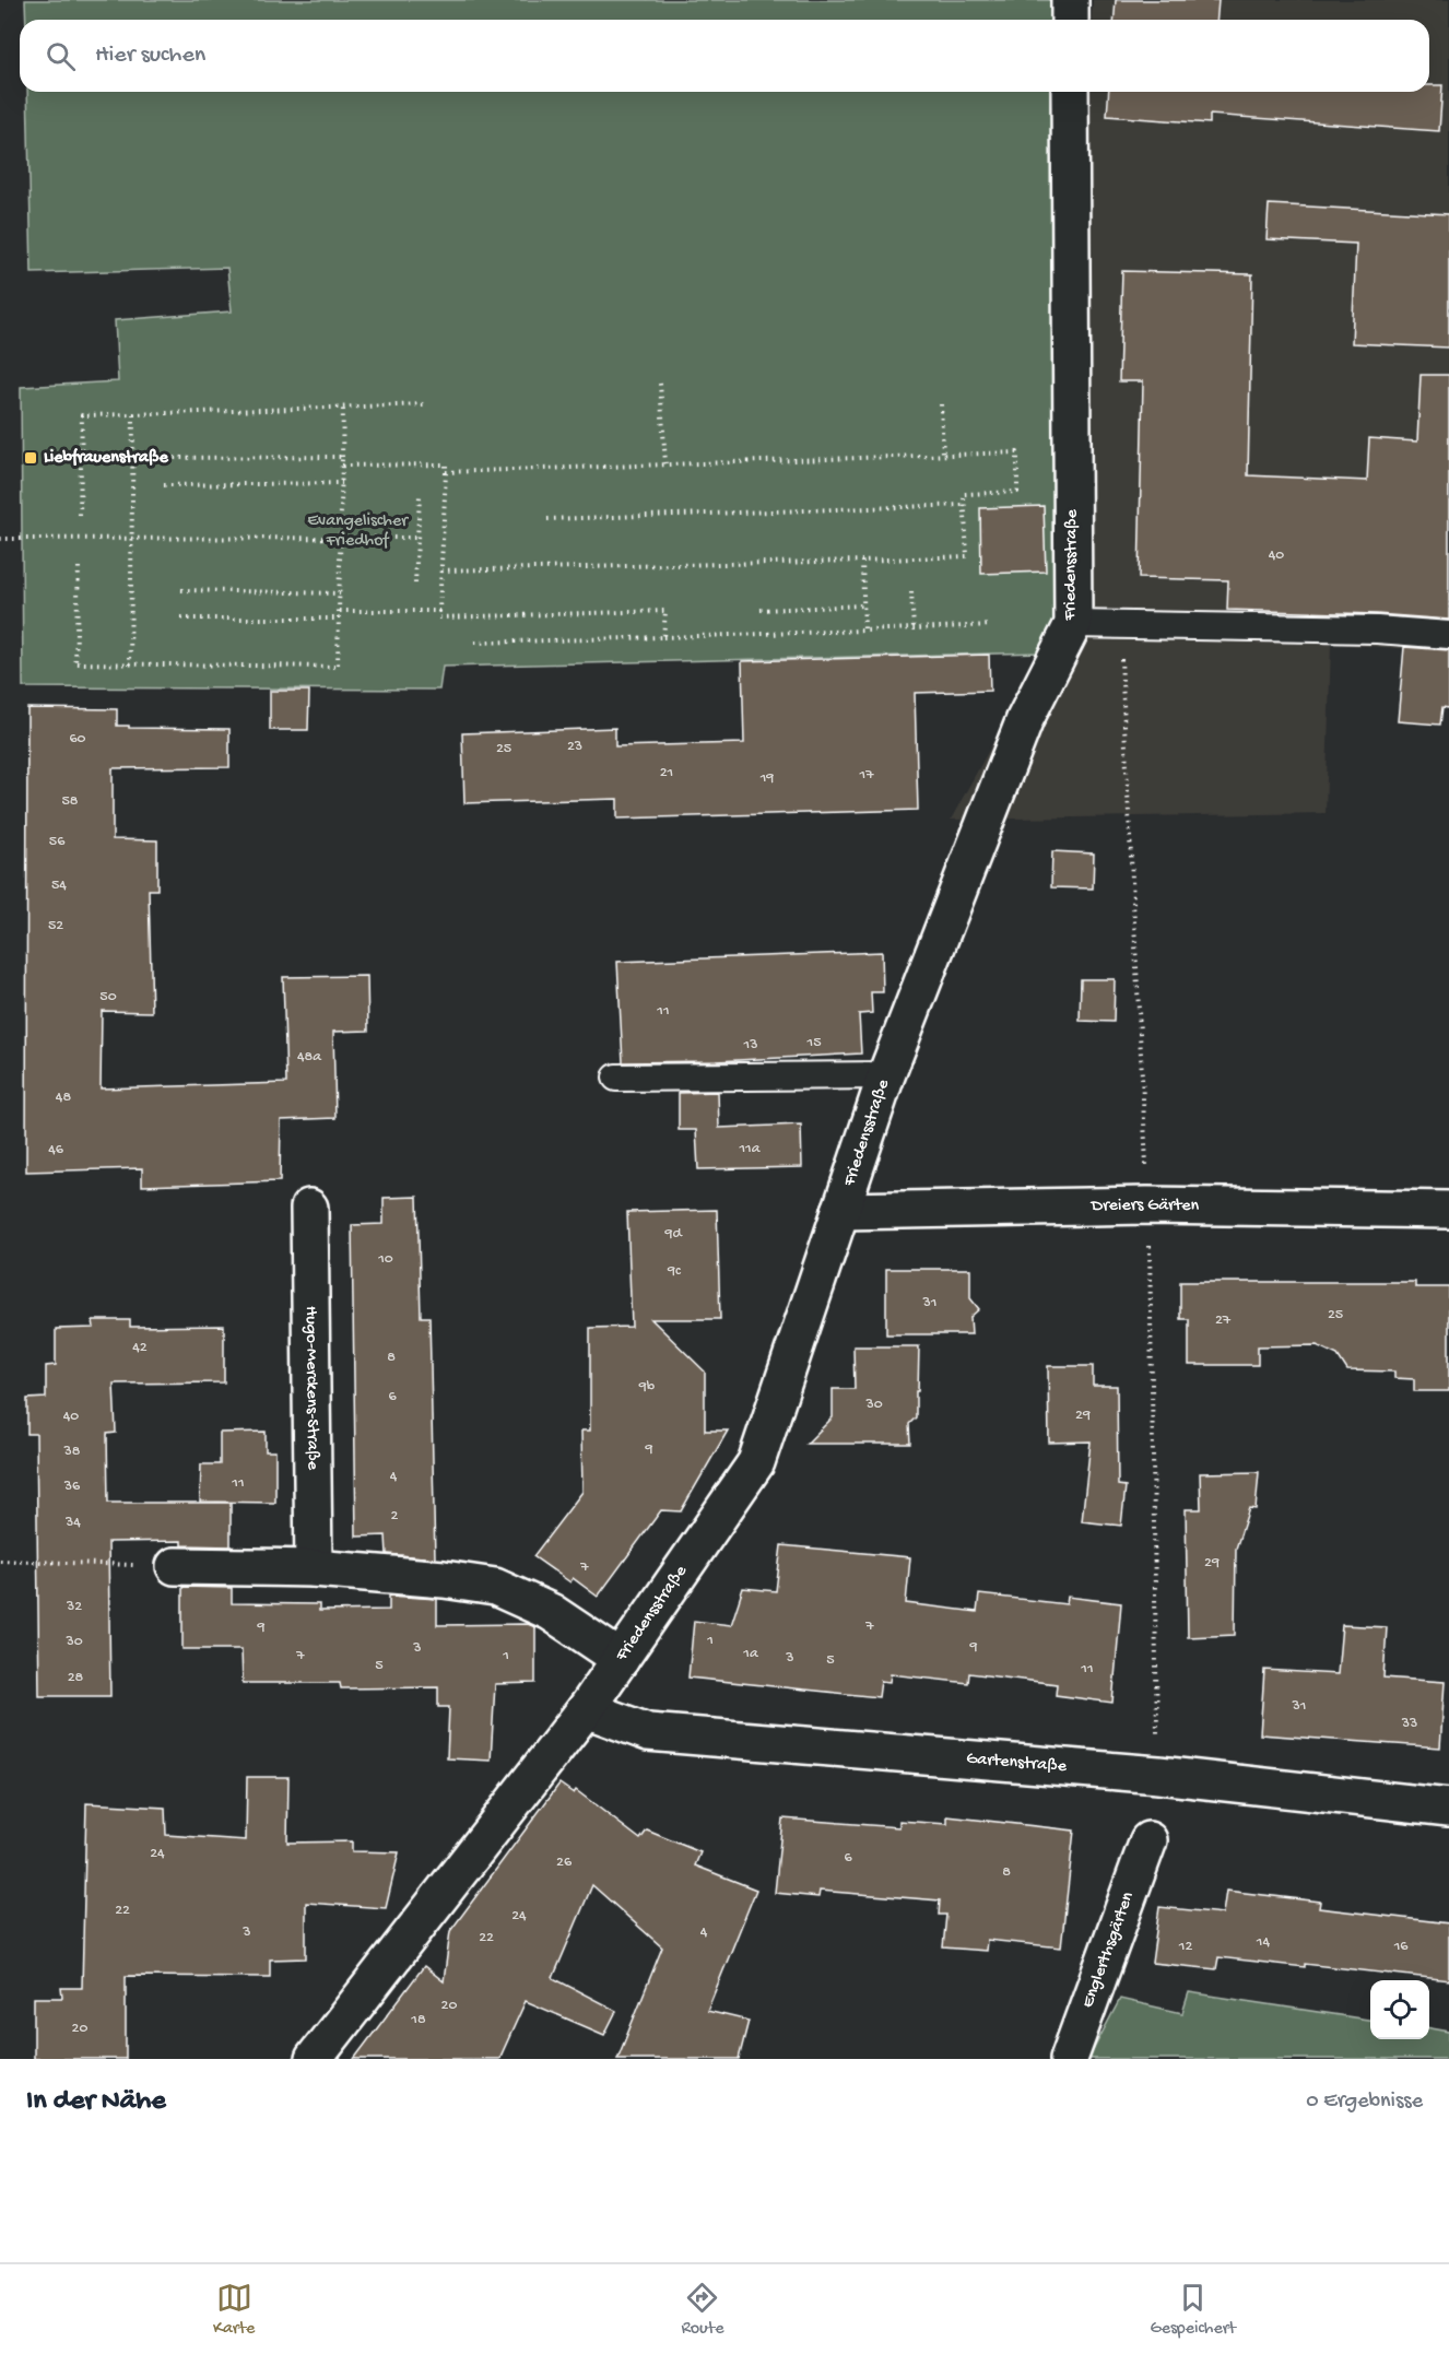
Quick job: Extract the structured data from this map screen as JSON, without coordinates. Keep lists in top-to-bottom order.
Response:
{
  "streets": {
    "street": [
      "Friedensstraße",
      "Dreiers Gärten",
      "Hugo-Merckens-Straße",
      "Gartenstraße",
      "Englerthsgärten"
    ]
  },
  "crossings": [
    ["Friedensstraße", "Dreiers Gärten"],
    ["Friedensstraße", "Gartenstraße"]
  ],
  "parks": ["Evangelischer Friedhof"],
  "places": {
    "transit": ["Liebfrauenstraße"]
  },
  "house_numbers": [
    "40",
    "60",
    "23",
    "25",
    "21",
    "17",
    "19",
    "58",
    "56",
    "54",
    "52",
    "50",
    "11",
    "15",
    "13",
    "48a",
    "48",
    "11a",
    "46",
    "9d",
    "10",
    "9c",
    "31",
    "25",
    "27",
    "42",
    "8",
    "9b",
    "6",
    "30",
    "29",
    "40",
    "9",
    "38",
    "4",
    "11",
    "36",
    "2",
    "34",
    "29",
    "7",
    "32",
    "7",
    "9",
    "1",
    "30",
    "9",
    "3",
    "1a",
    "7",
    "1",
    "3",
    "5",
    "5",
    "11",
    "28",
    "31",
    "33",
    "24",
    "6",
    "26",
    "8",
    "22",
    "24",
    "3",
    "4",
    "22",
    "14",
    "12",
    "16",
    "20",
    "18",
    "20"
  ],
  "page": {
    "search": "Hier suchen",
    "heading": ["In der Nähe", "0 Ergebnisse"],
    "nav": ["Karte", "Route", "Gespeichert"]
  }
}
